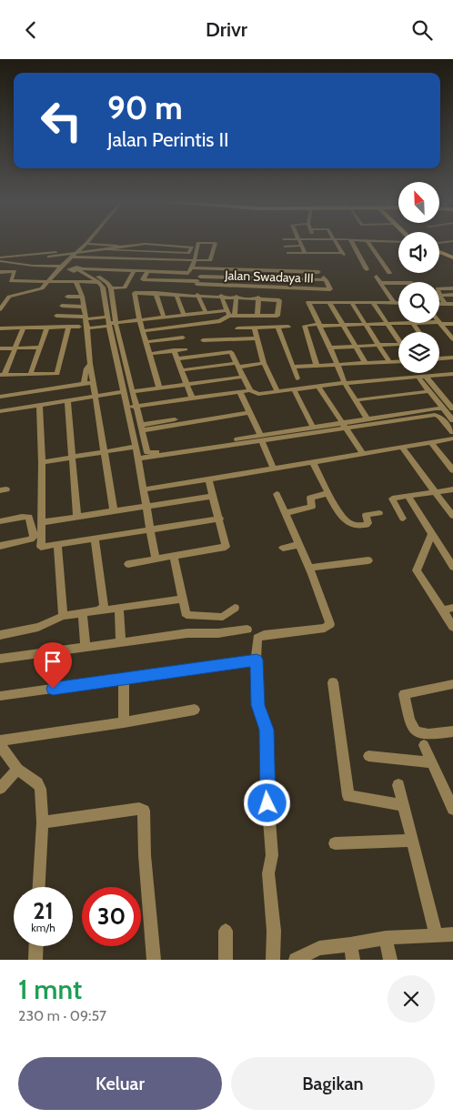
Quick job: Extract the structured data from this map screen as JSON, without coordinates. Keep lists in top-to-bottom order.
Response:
{
  "streets": {
    "street": ["Jalan Swadaya III"]
  },
  "north": "top left",
  "page": {
    "header": "Drivr",
    "turn": ["90 m", "Jalan Perintis II"],
    "speed": "21 km/h",
    "limit": "30",
    "heading": ["1 mnt", "230 m · 09:57"],
    "buttons": ["Keluar", "Bagikan"]
  }
}
